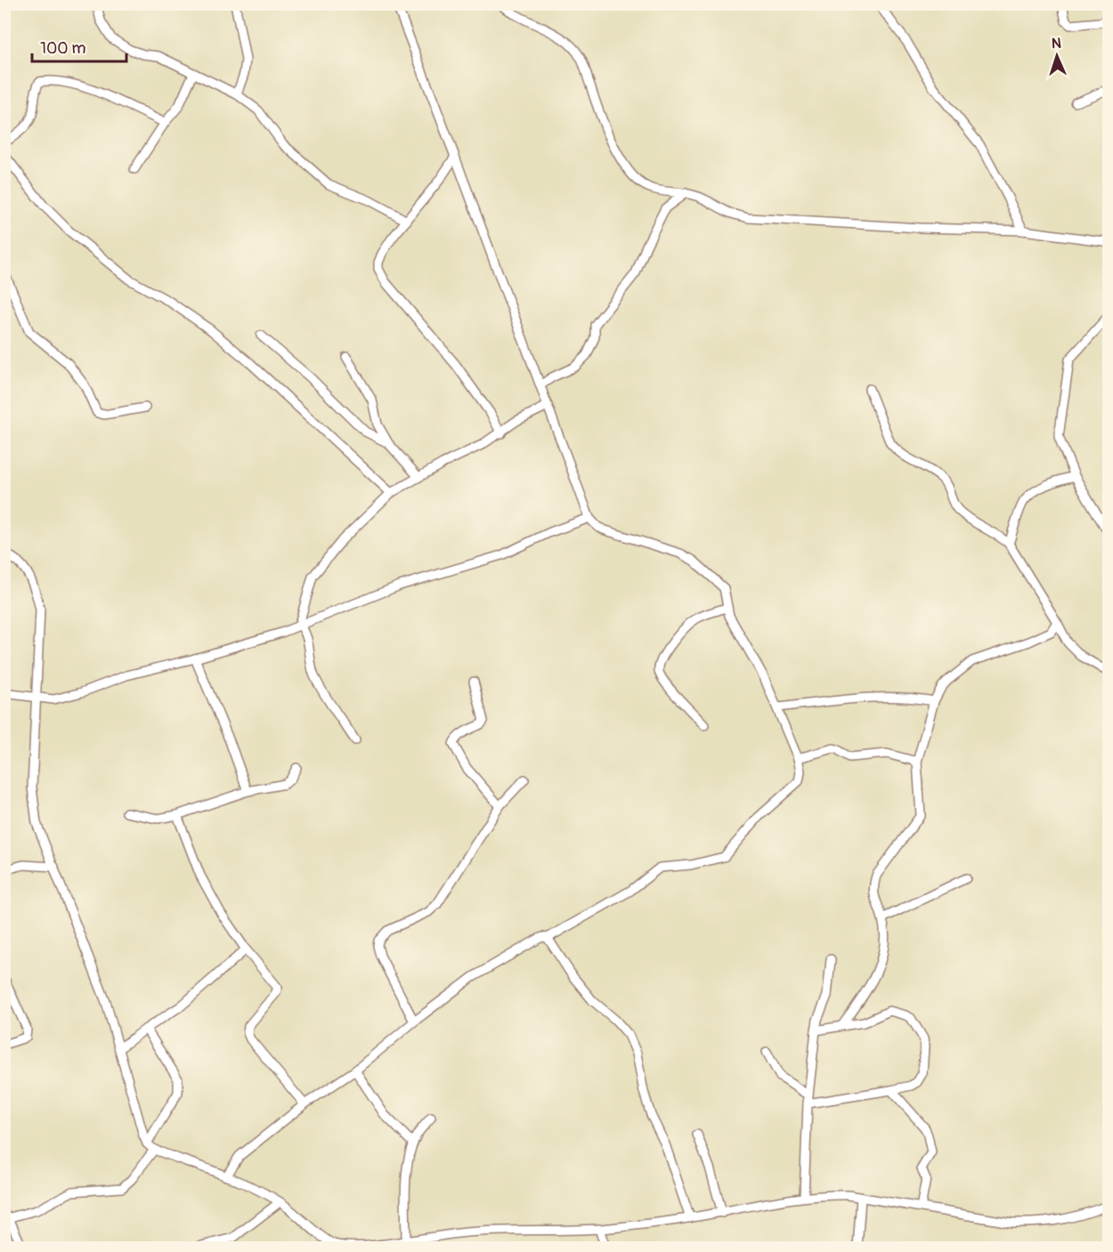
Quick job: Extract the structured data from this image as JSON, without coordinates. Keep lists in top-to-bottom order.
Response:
{
  "scale_bar": "100 m",
  "north": "top"
}
